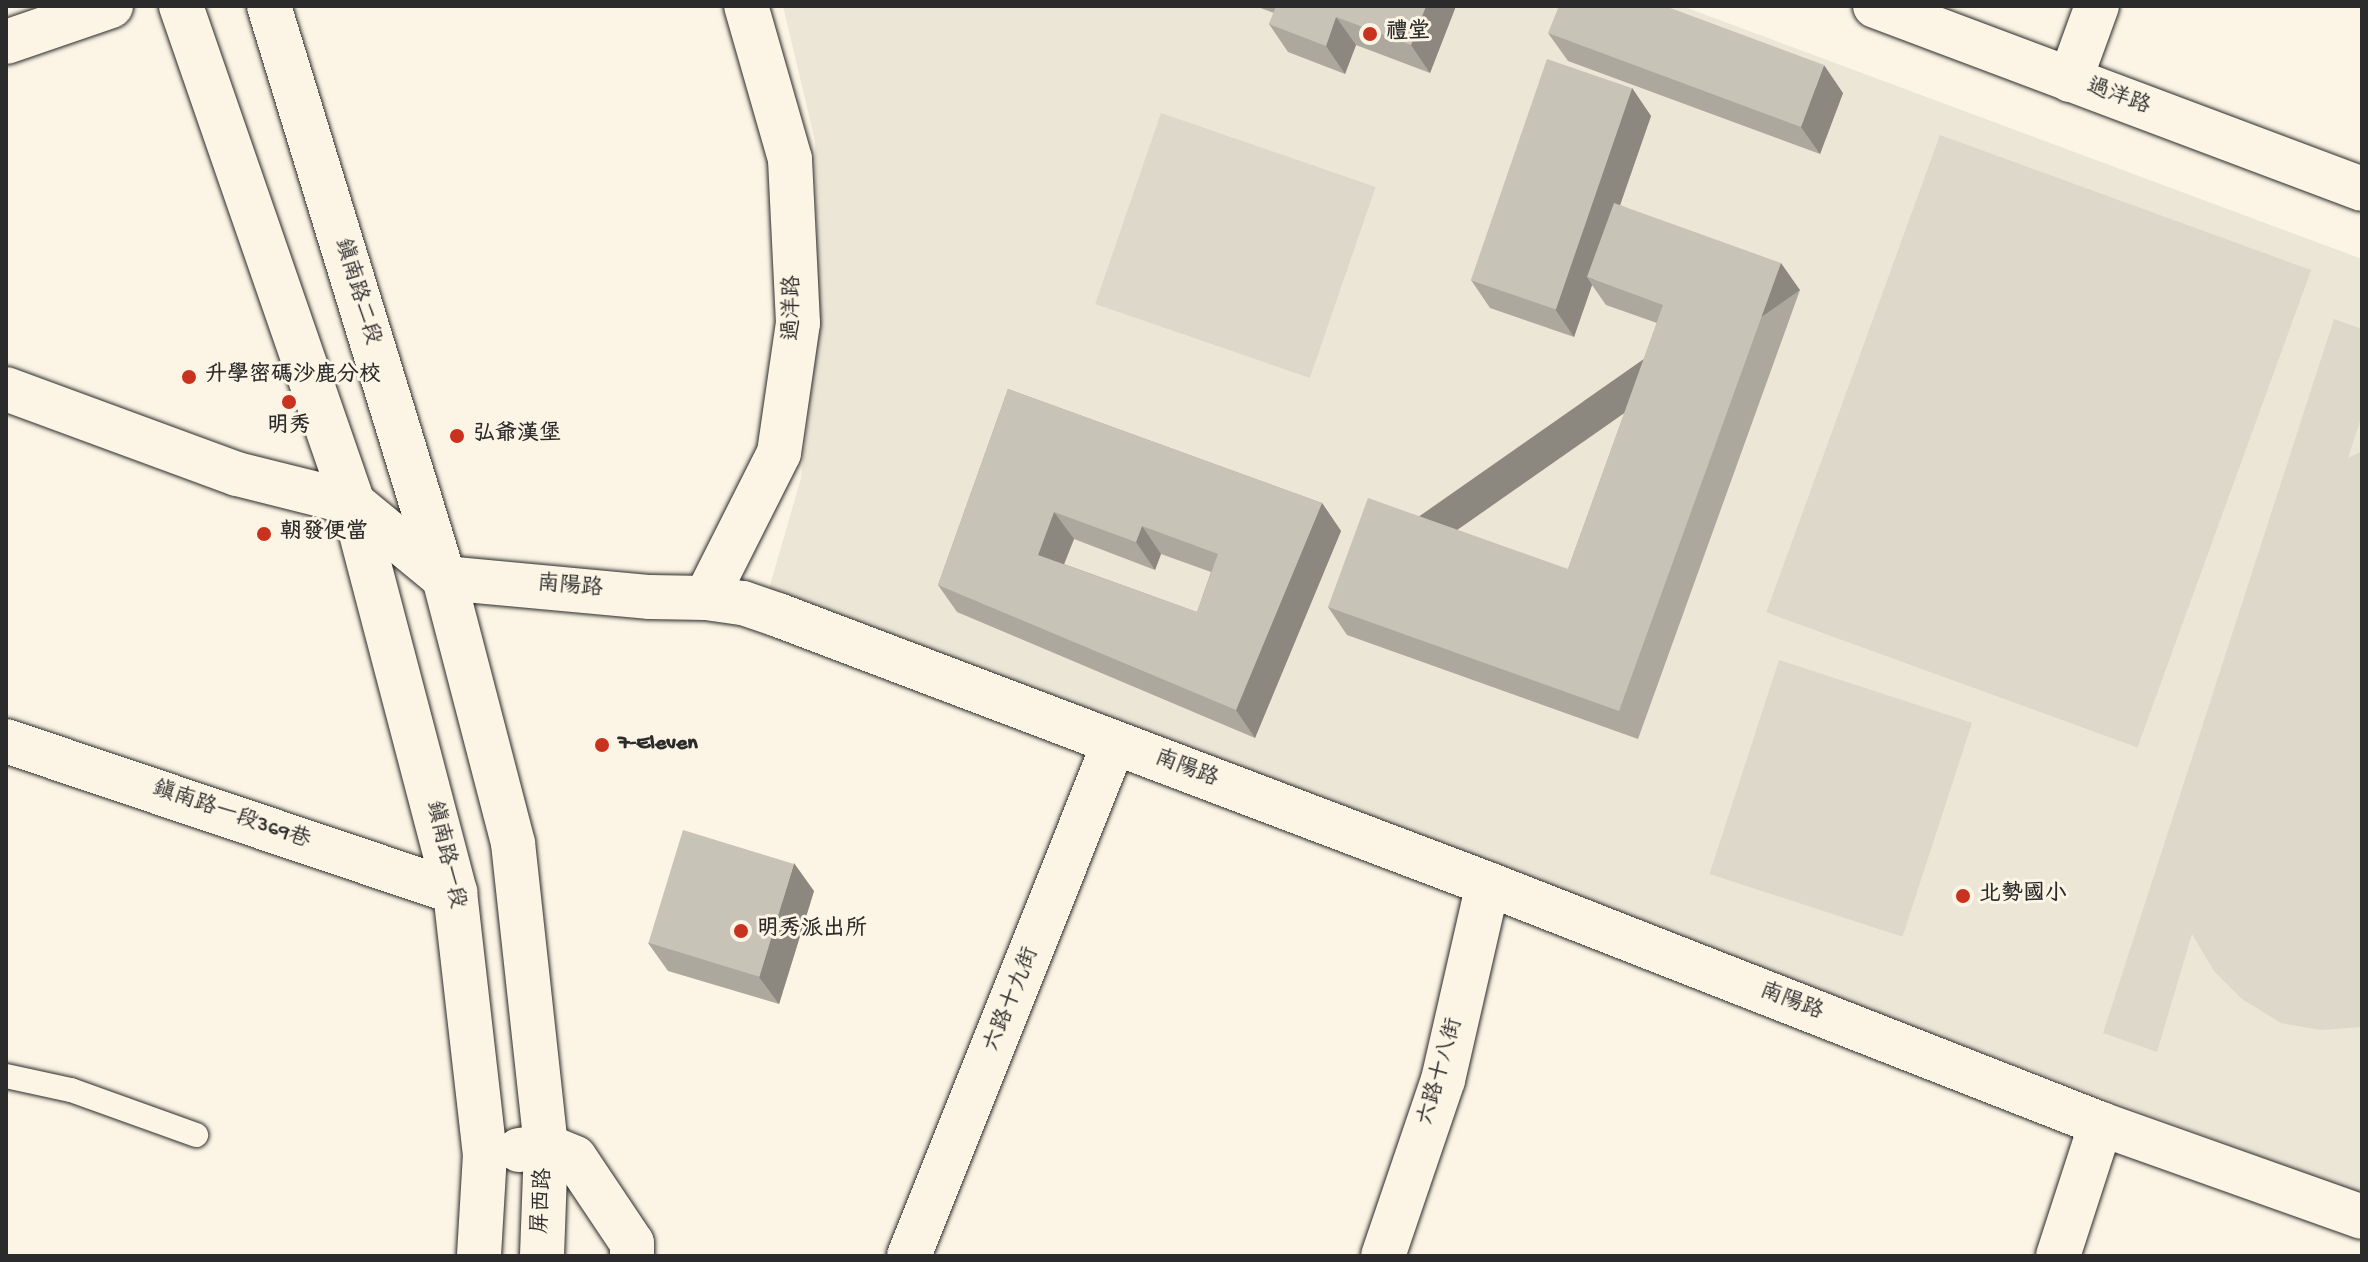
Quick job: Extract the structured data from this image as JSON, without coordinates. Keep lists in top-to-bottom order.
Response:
{
  "streets": {
    "street": [
      "過洋路",
      "鎮南路二段",
      "南陽路",
      "鎮南路一段369巷",
      "鎮南路一段",
      "六路十九街",
      "六路十八街",
      "屏西路"
    ]
  },
  "crossings": [
    ["過洋路", "南陽路"],
    ["鎮南路二段", "南陽路"],
    ["南陽路", "六路十九街"],
    ["南陽路", "六路十八街"],
    ["鎮南路一段369巷", "鎮南路一段"]
  ],
  "places": [
    "禮堂",
    "升學密碼沙鹿分校",
    "明秀",
    "弘爺漢堡",
    "朝發便當",
    "7-Eleven",
    "北勢國小",
    "明秀派出所"
  ]
}
